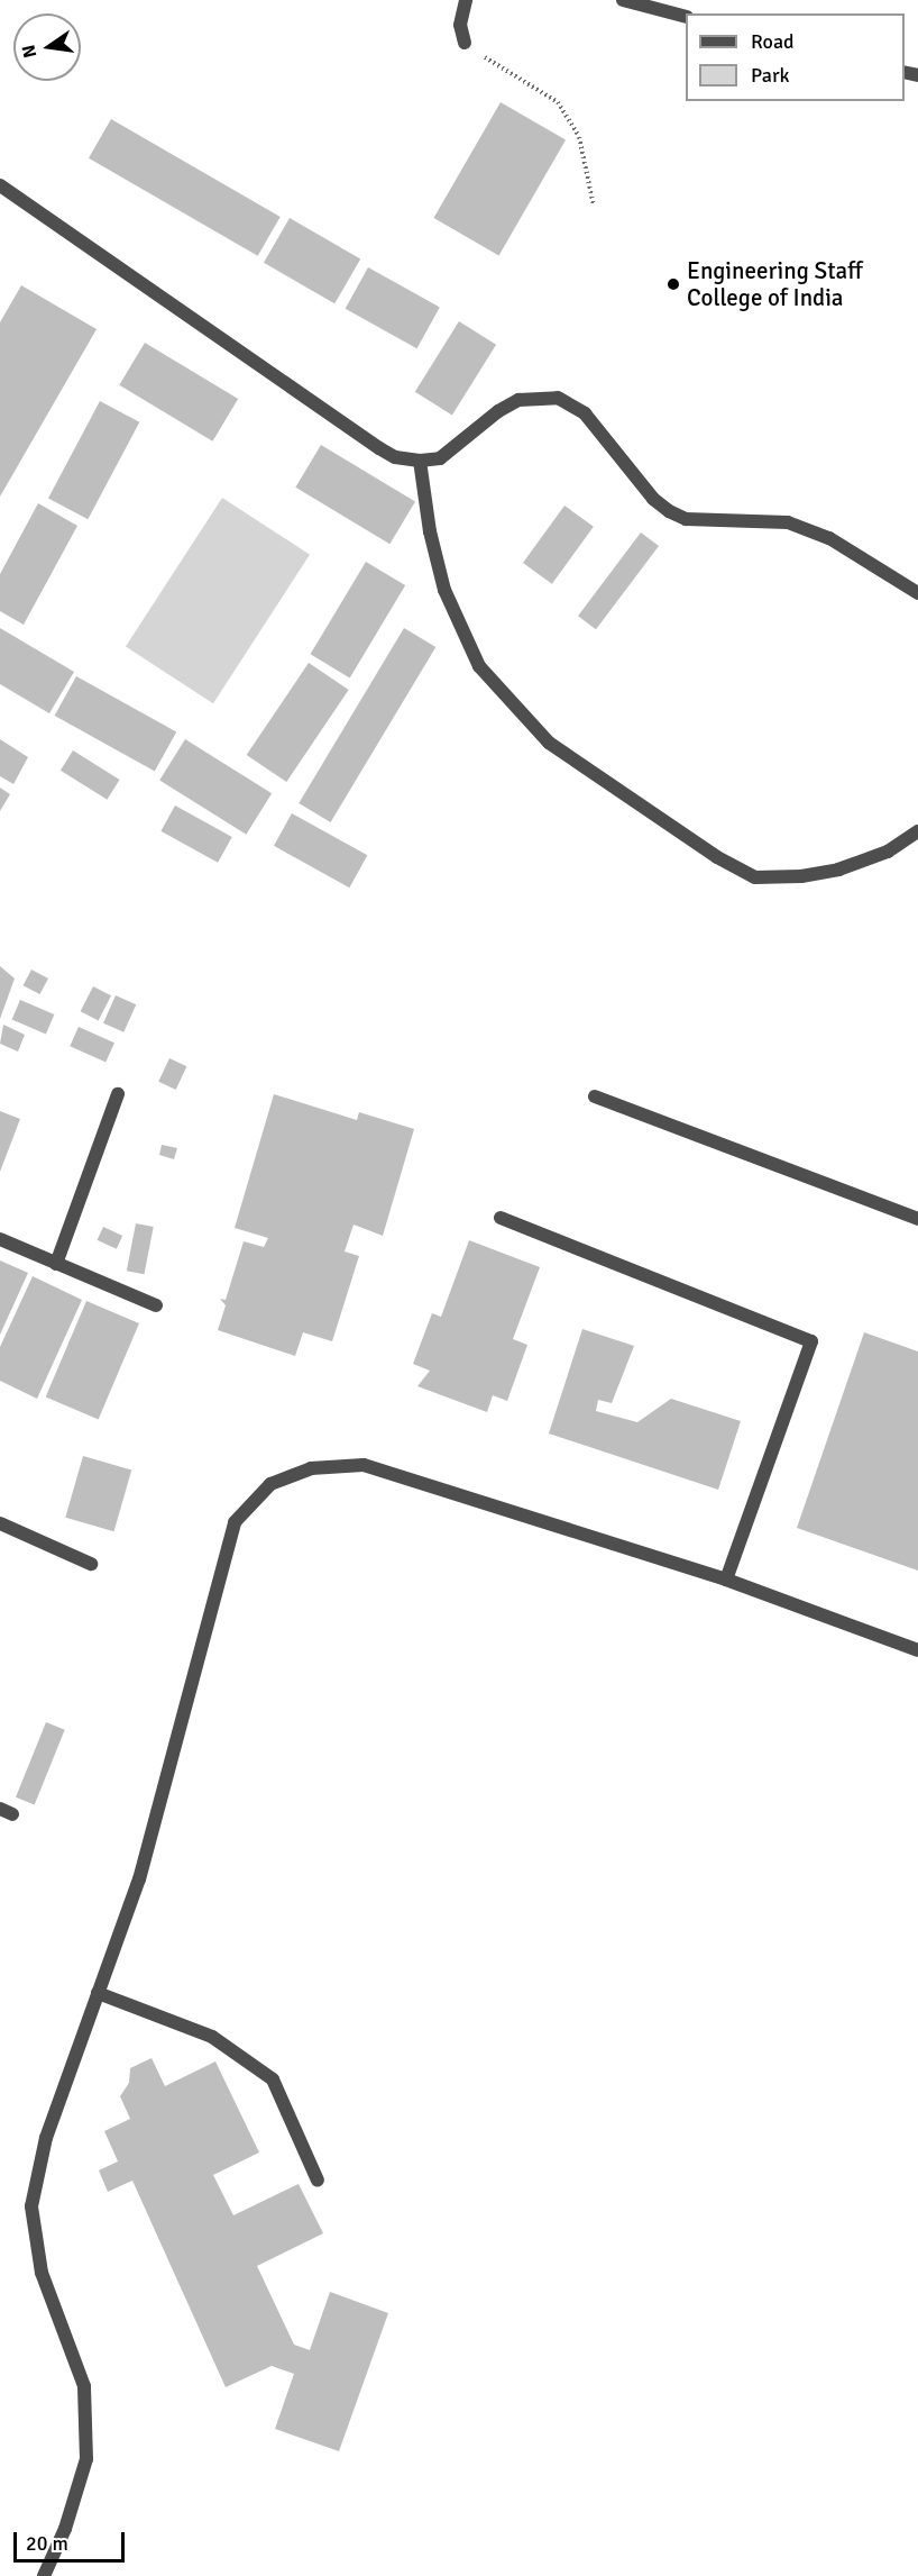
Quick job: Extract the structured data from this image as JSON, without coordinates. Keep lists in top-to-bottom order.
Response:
{
  "places": ["Engineering Staff College of India"],
  "legend": ["Road", "Park"],
  "scale_bar": "20 m",
  "north": "left"
}
